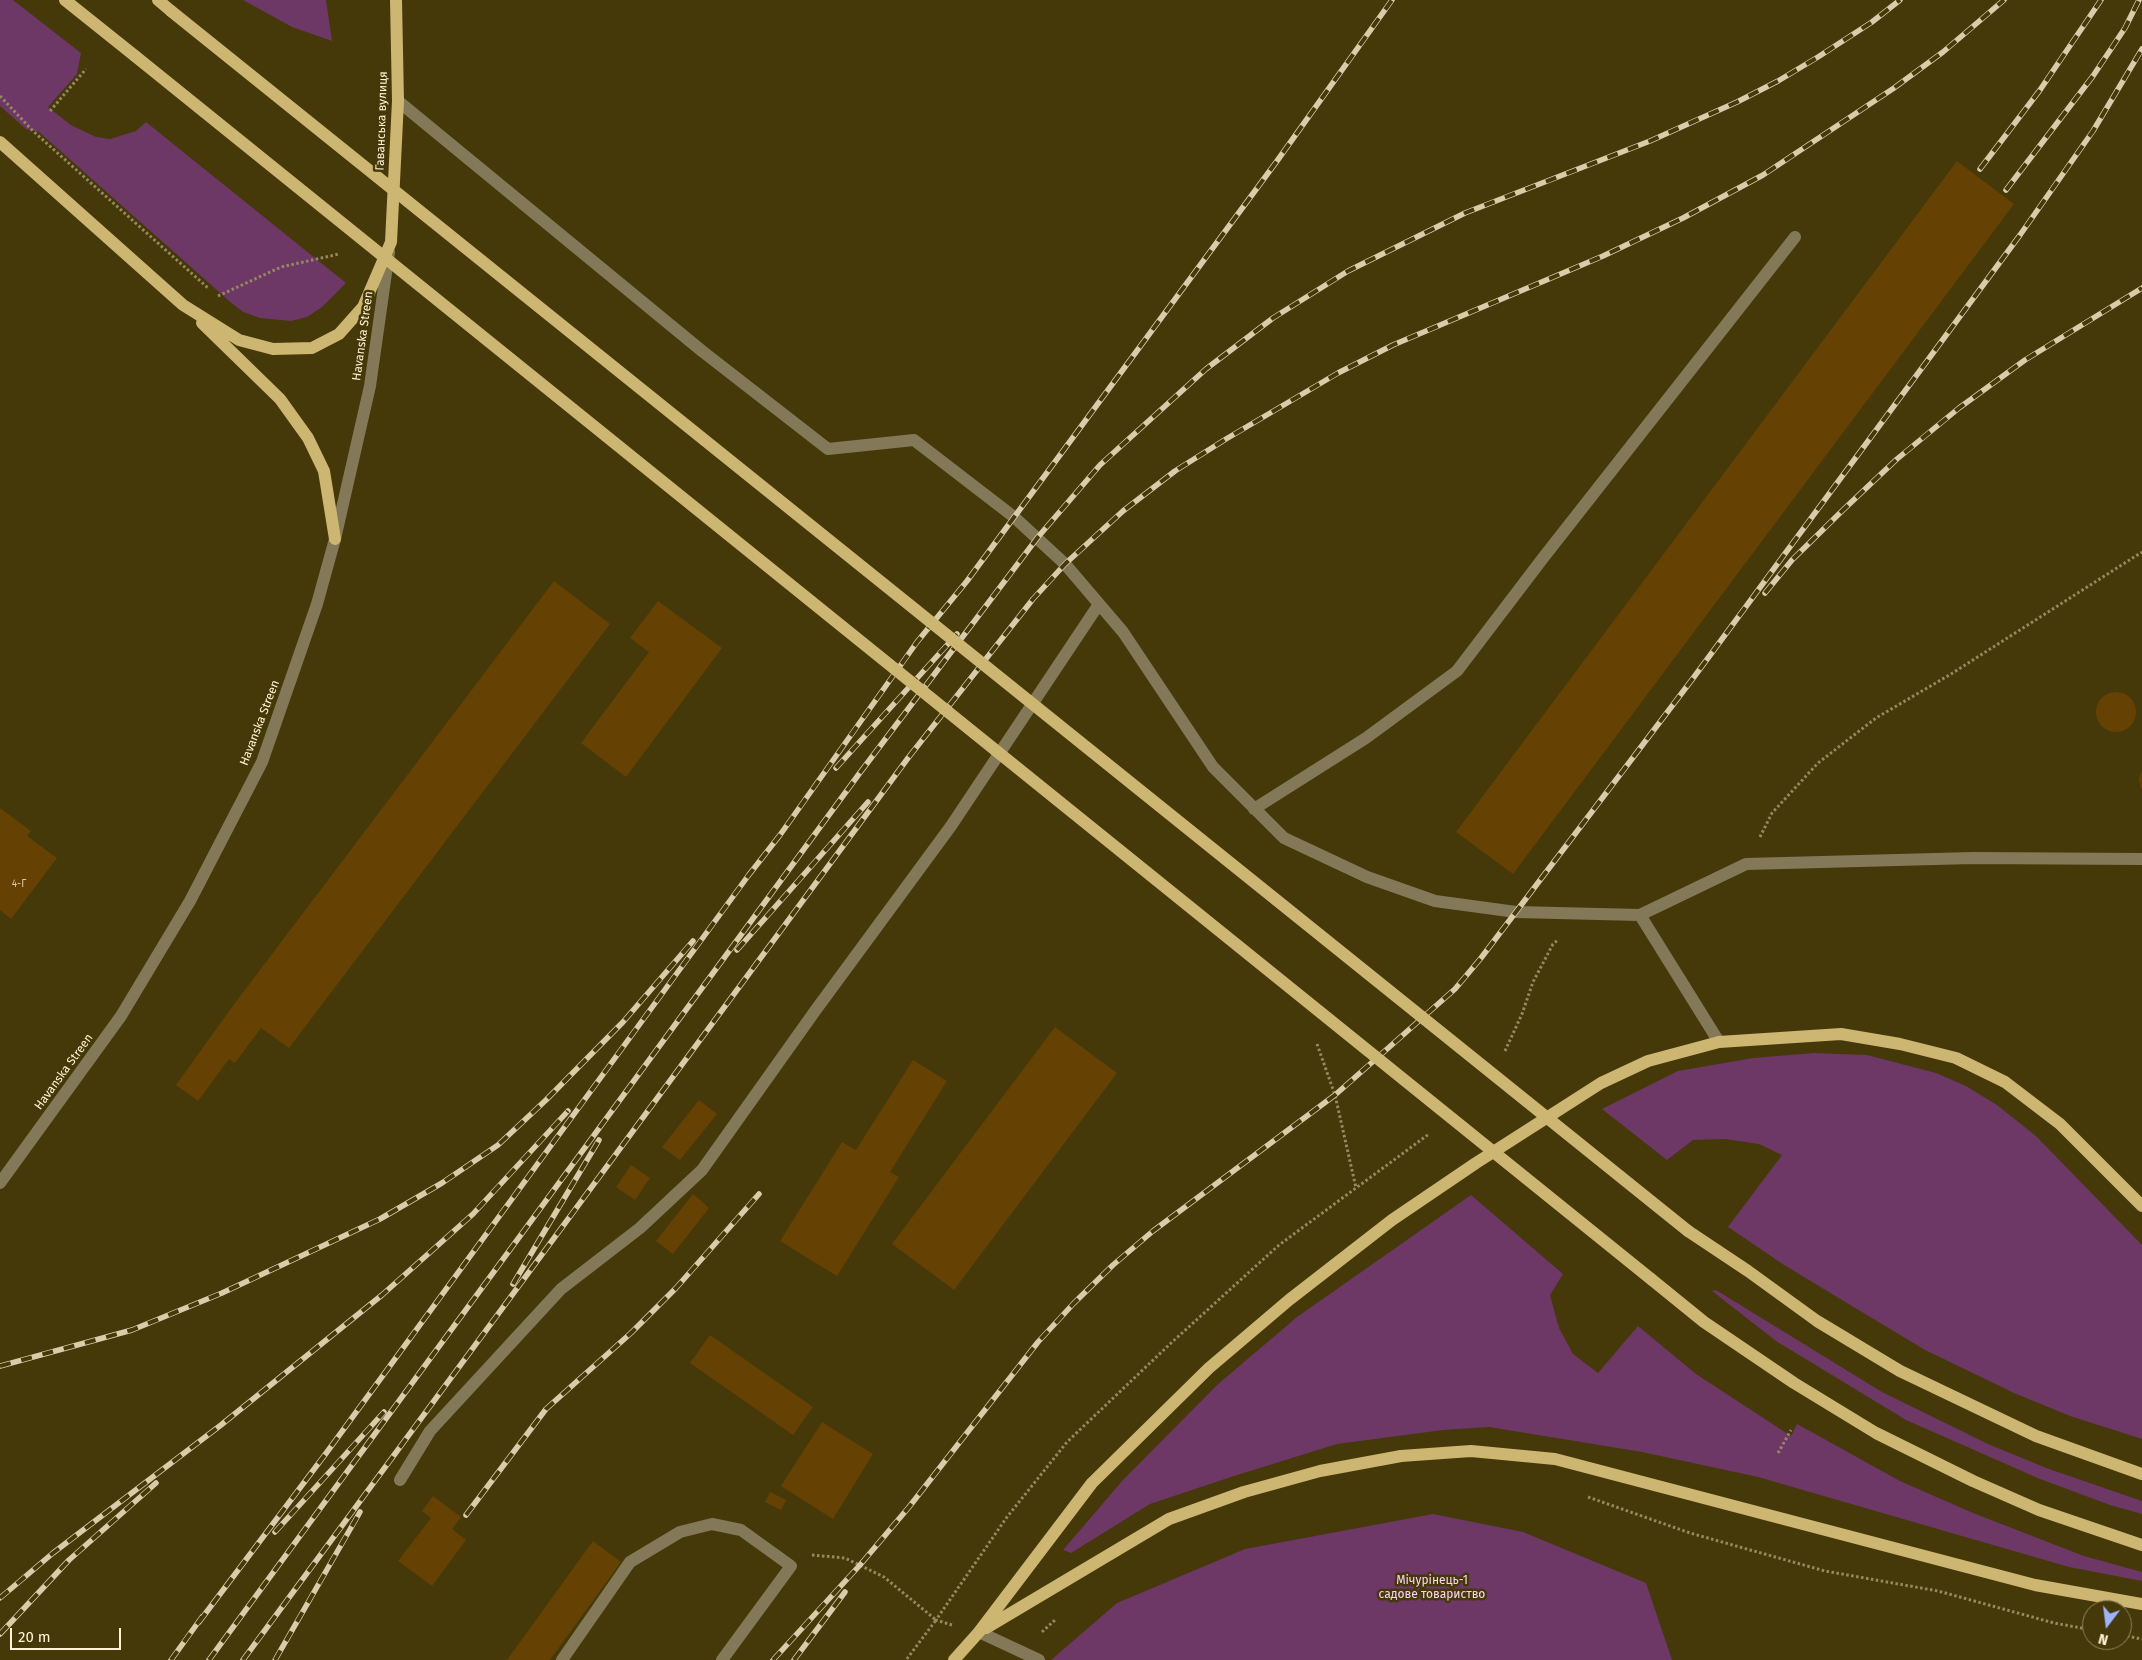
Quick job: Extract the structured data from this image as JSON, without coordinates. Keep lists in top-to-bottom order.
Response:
{
  "streets": {
    "main road": ["Гаванська вулиця"],
    "street": ["Havanska Streen"]
  },
  "crossings": [
    ["Гаванська вулиця", "Havanska Streen"]
  ],
  "parks": ["Мічурінець-1 садове товариство"],
  "house_numbers": ["4-Г"],
  "scale_bar": "20 m",
  "north": "bottom"
}
